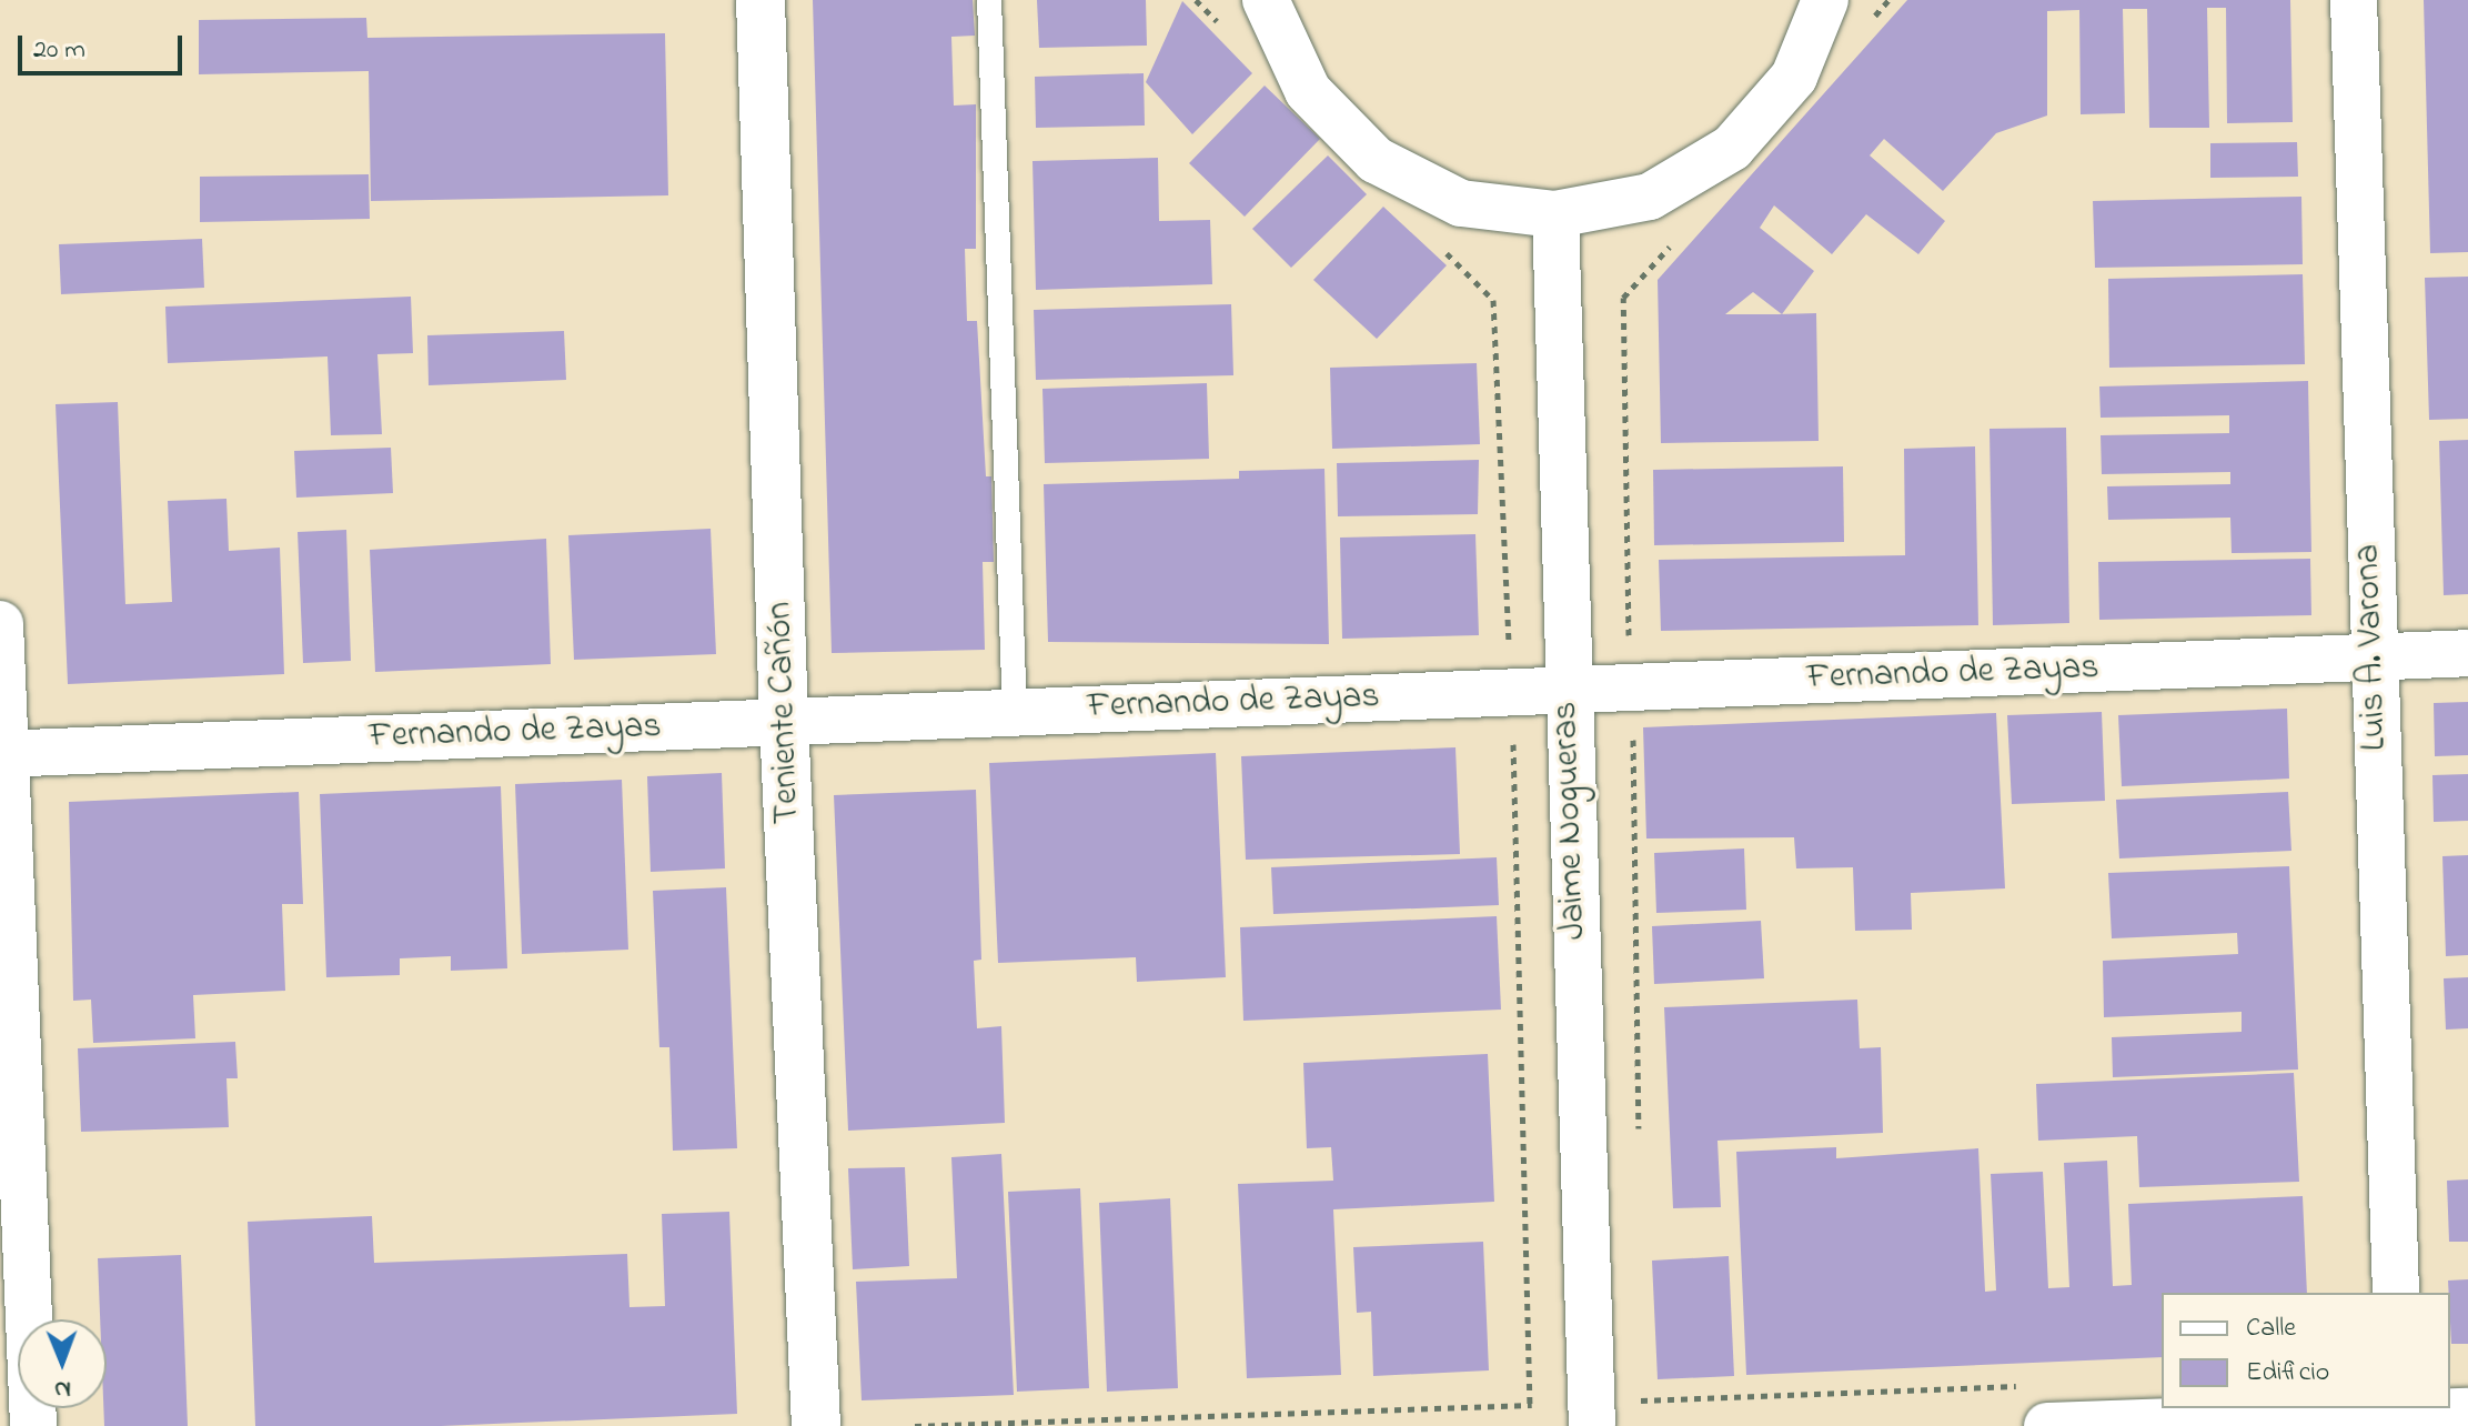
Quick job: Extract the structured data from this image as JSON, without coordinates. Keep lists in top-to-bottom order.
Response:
{
  "streets": {
    "street": [
      "Luis A. Varona",
      "Fernando de Zayas",
      "Teniente Cañón",
      "Jaime Nogueras"
    ]
  },
  "crossings": [
    ["Luis A. Varona", "Fernando de Zayas"],
    ["Fernando de Zayas", "Teniente Cañón"],
    ["Fernando de Zayas", "Jaime Nogueras"]
  ],
  "legend": ["Calle", "Edificio"],
  "scale_bar": "20 m",
  "north": "bottom"
}
